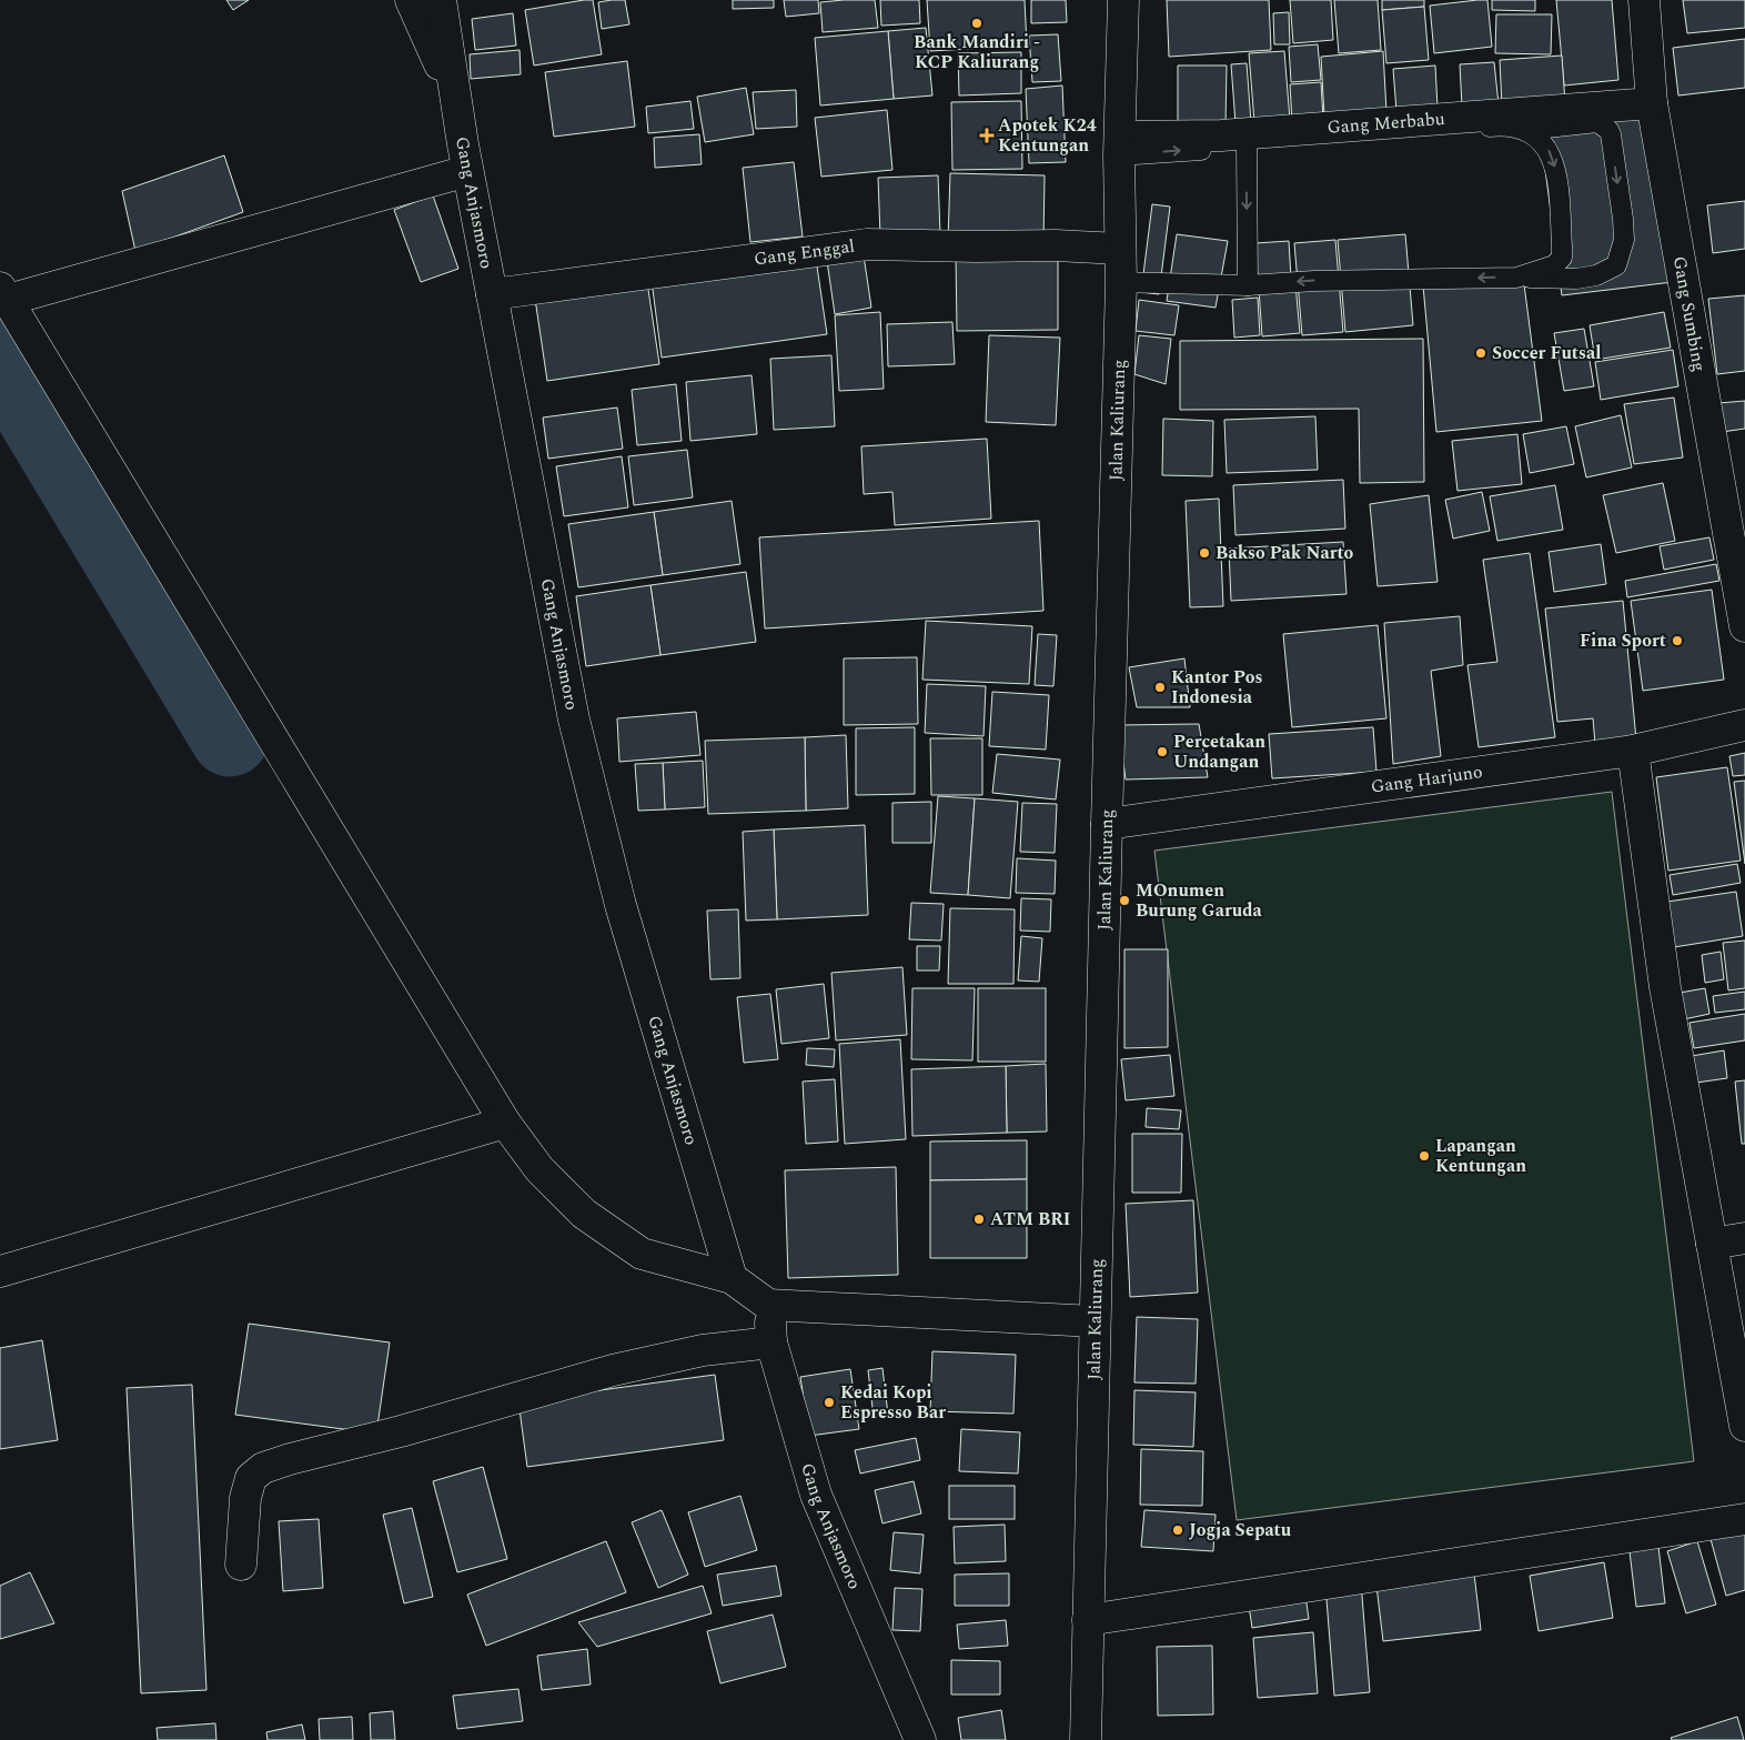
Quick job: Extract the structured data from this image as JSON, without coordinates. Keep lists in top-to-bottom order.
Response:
{
  "streets": {
    "street": [
      "Gang Merbabu",
      "Gang Anjasmoro",
      "Gang Enggal",
      "Gang Sumbing",
      "Jalan Kaliurang",
      "Gang Harjuno"
    ]
  },
  "crossings": [
    ["Gang Merbabu", "Gang Sumbing"],
    ["Gang Merbabu", "Jalan Kaliurang"],
    ["Gang Anjasmoro", "Gang Enggal"],
    ["Gang Enggal", "Jalan Kaliurang"],
    ["Jalan Kaliurang", "Gang Harjuno"]
  ],
  "places": {
    "other": [
      "Bank Mandiri - KCP Kaliurang",
      "Soccer Futsal",
      "Bakso Pak Narto",
      "Fina Sport",
      "Kantor Pos Indonesia",
      "Percetakan Undangan",
      "MOnumen Burung Garuda",
      "Lapangan Kentungan",
      "ATM BRI",
      "Kedai Kopi Espresso Bar",
      "Jogja Sepatu"
    ],
    "health": ["Apotek K24 Kentungan"]
  }
}
